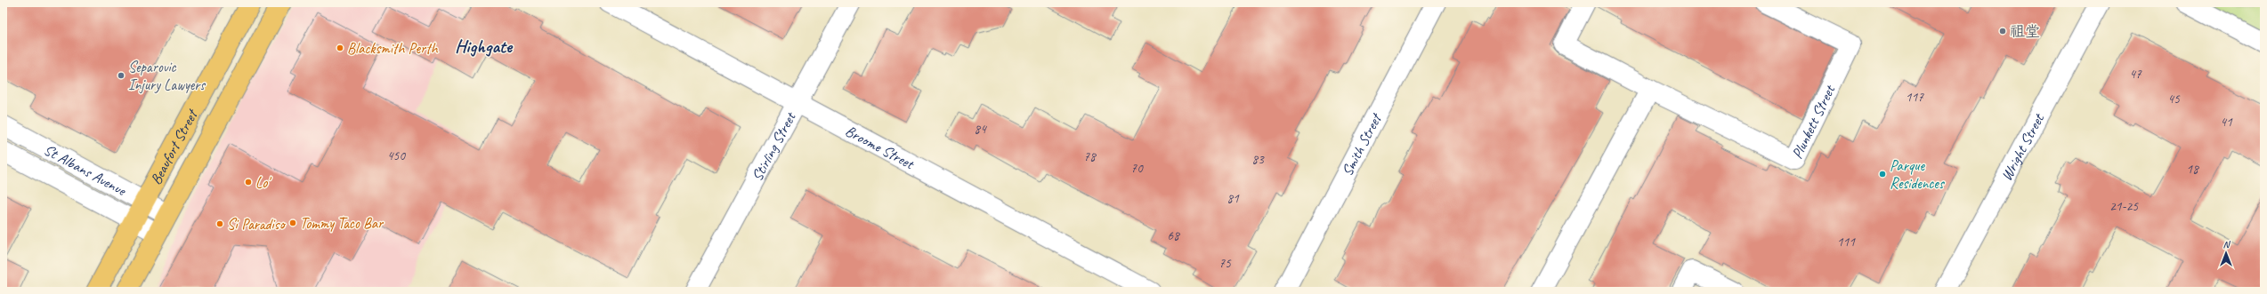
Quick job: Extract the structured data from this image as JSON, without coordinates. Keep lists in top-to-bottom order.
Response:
{
  "streets": {
    "main road": ["Beaufort Street"],
    "street": [
      "Plunkett Street",
      "Smith Street",
      "Stirling Street",
      "Wright Street",
      "Broome Street",
      "St Albans Avenue"
    ]
  },
  "crossings": [
    ["Stirling Street", "Broome Street"],
    ["Beaufort Street", "St Albans Avenue"]
  ],
  "districts": ["Highgate"],
  "places": [
    "祖堂",
    "Blacksmith Perth",
    "Separovic Injury Lawyers",
    "Parque Residences",
    "Lo'",
    "Tommy Taco Bar",
    "Si Paradiso"
  ],
  "house_numbers": [
    "47",
    "117",
    "45",
    "41",
    "84",
    "450",
    "78",
    "83",
    "70",
    "18",
    "81",
    "21-25",
    "68",
    "111",
    "75"
  ],
  "north": "top"
}
